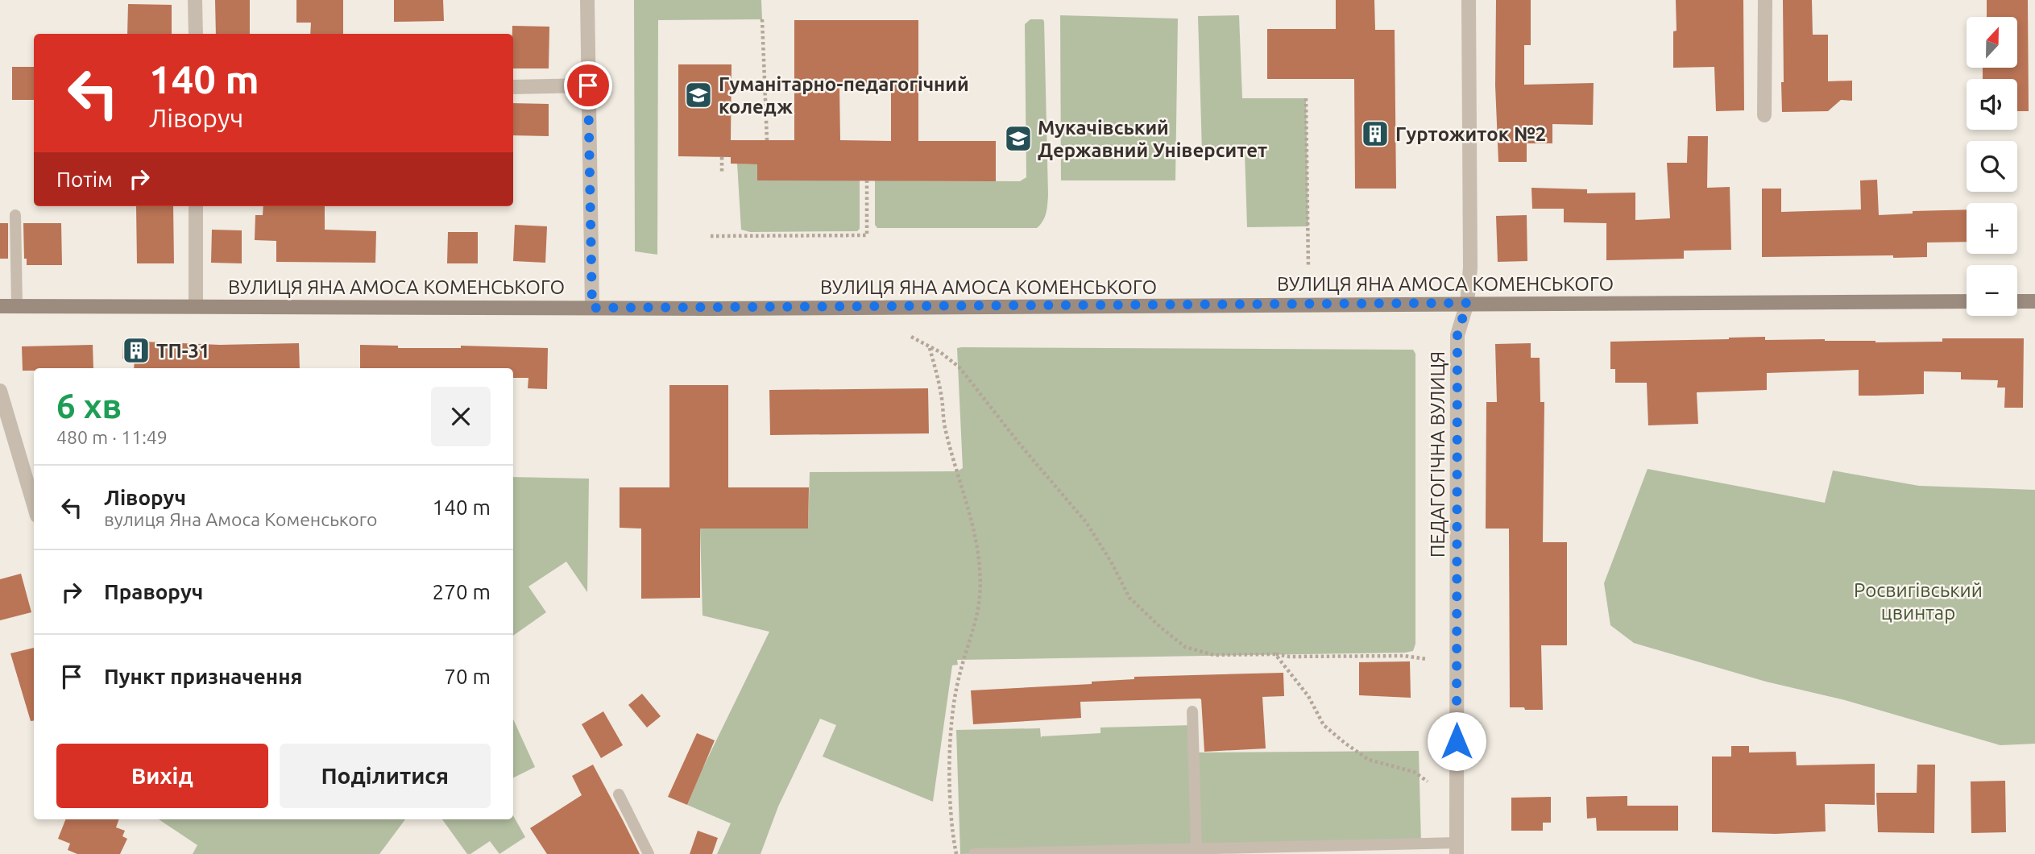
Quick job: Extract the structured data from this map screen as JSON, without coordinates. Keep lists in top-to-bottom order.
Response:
{
  "streets": {
    "street": ["ВУЛИЦЯ ЯНА АМОСА КОМЕНСЬКОГО", "ПЕДАГОГІЧНА ВУЛИЦЯ"]
  },
  "crossings": [
    ["ВУЛИЦЯ ЯНА АМОСА КОМЕНСЬКОГО", "ПЕДАГОГІЧНА ВУЛИЦЯ"]
  ],
  "parks": ["Росвигівський цвинтар"],
  "places": {
    "school or university": ["Гуманітарно-педагогічний коледж", "Мукачівський Державний Університет"],
    "building": ["Гуртожиток №2", "ТП-31"]
  },
  "north": "top",
  "page": {
    "map_buttons": ["+", "−"],
    "turn": ["140 m", "Ліворуч"],
    "then": "Потім",
    "heading": ["6 хв", "480 m · 11:49"],
    "list": [
      {
        "name": "Ліворуч",
        "note": "вулиця Яна Амоса Коменського",
        "value": "140 m"
      },
      {
        "name": "Праворуч",
        "value": "270 m"
      },
      {
        "name": "Пункт призначення",
        "value": "70 m"
      }
    ],
    "buttons": ["Вихід", "Поділитися"]
  }
}
